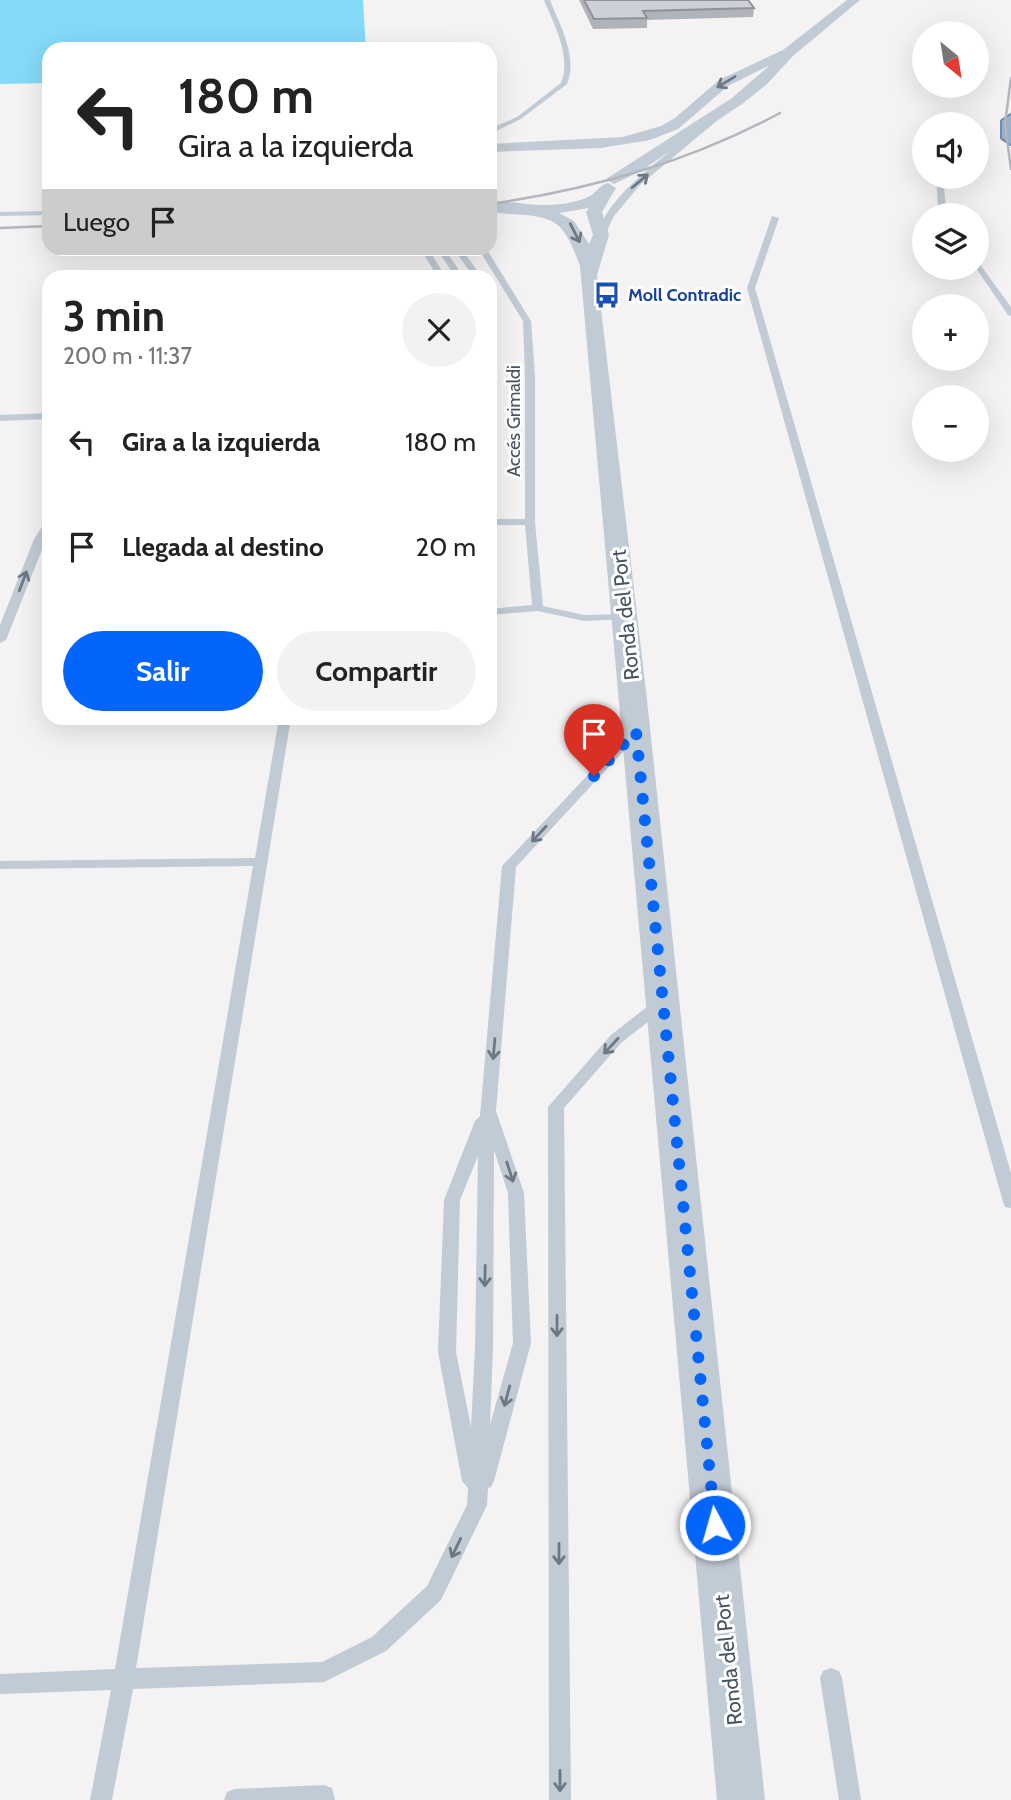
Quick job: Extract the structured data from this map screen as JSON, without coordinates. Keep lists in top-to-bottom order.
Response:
{
  "streets": {
    "street": ["Ronda del Port"],
    "lane": ["Accés Grimaldi"]
  },
  "places": {
    "bus stop": ["Moll Contradic"]
  },
  "north": "bottom right",
  "page": {
    "map_buttons": ["+", "−"],
    "turn": ["180 m", "Gira a la izquierda"],
    "then": "Luego",
    "heading": ["3 min", "200 m · 11:37"],
    "list": [
      {
        "name": "Gira a la izquierda",
        "value": "180 m"
      },
      {
        "name": "Llegada al destino",
        "value": "20 m"
      }
    ],
    "buttons": ["Salir", "Compartir"]
  }
}
